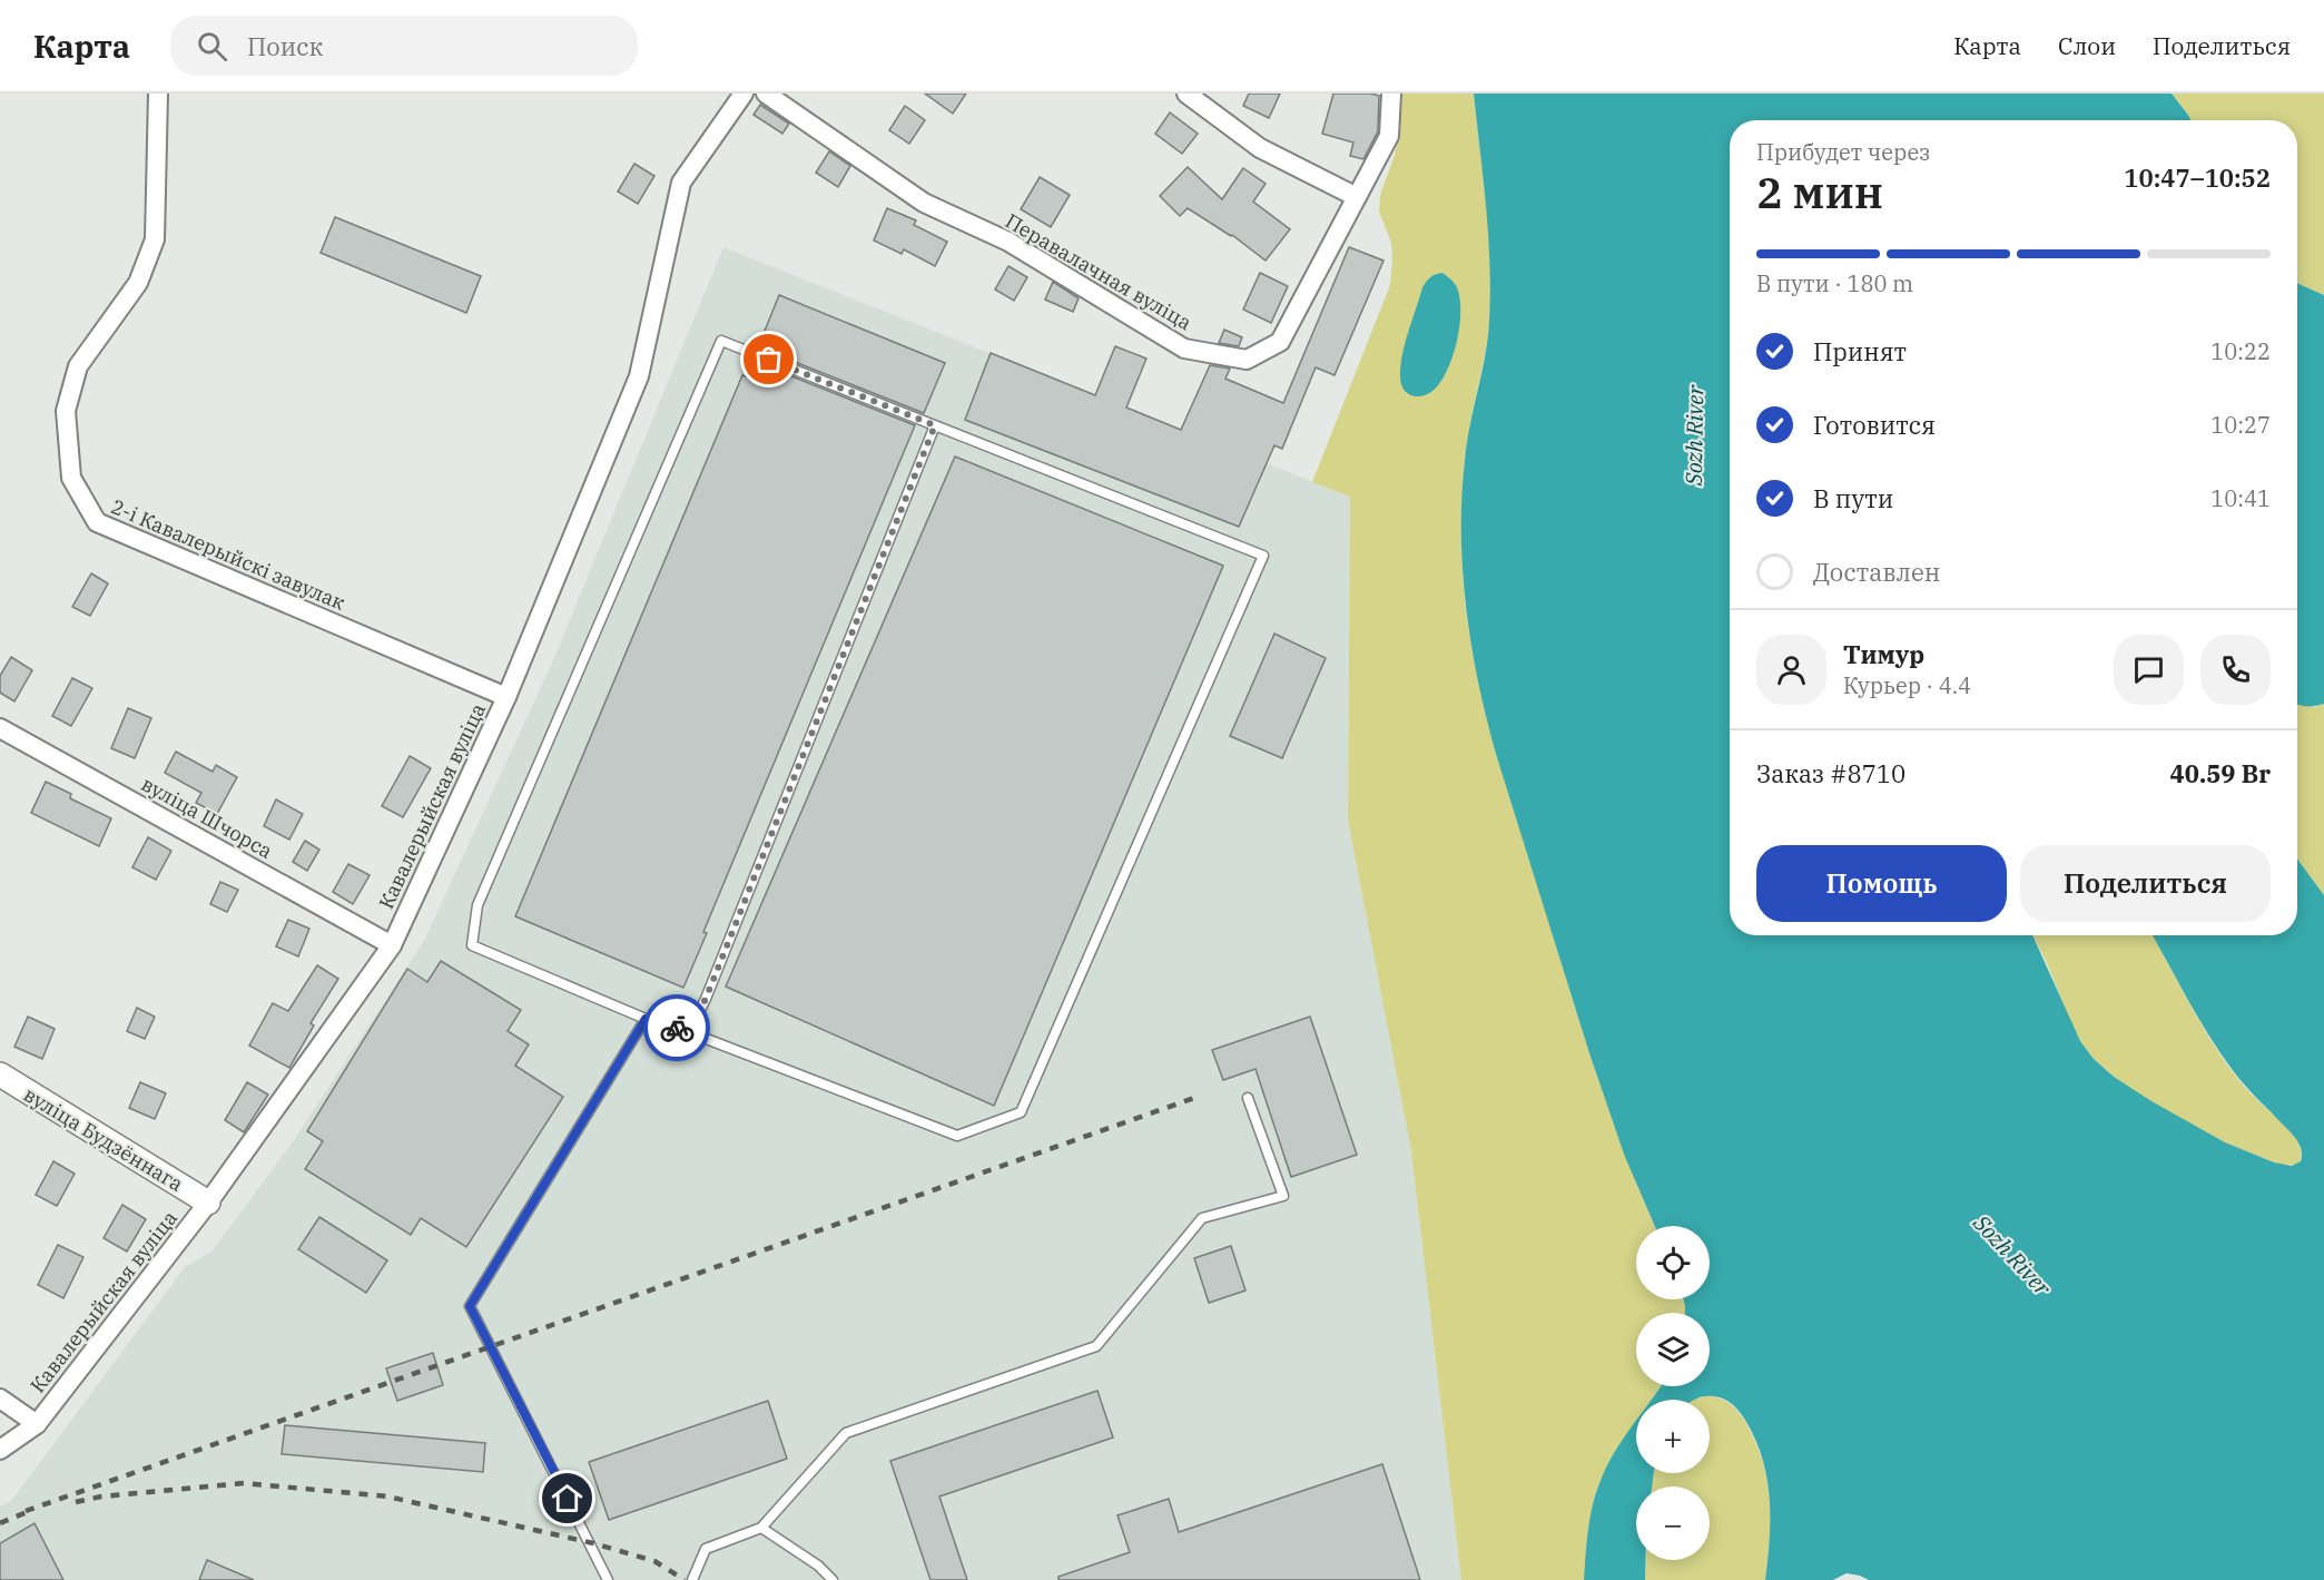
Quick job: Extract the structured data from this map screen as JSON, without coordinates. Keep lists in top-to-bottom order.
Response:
{
  "streets": {
    "street": [
      "Перавалачная вуліца",
      "2-і Кавалерыйскі завулак",
      "Кавалерыйская вуліца",
      "вуліца Шчорса",
      "вуліца Будзённага"
    ]
  },
  "crossings": [
    ["2-і Кавалерыйскі завулак", "Кавалерыйская вуліца"],
    ["Кавалерыйская вуліца", "вуліца Шчорса"],
    ["Кавалерыйская вуліца", "вуліца Будзённага"]
  ],
  "water": ["Sozh River"],
  "page": {
    "header": "Карта",
    "search": "Поиск",
    "nav": ["Карта", "Слои", "Поделиться"],
    "heading": ["2 мин", "Прибудет через", "10:47–10:52"],
    "panel": [
      "Тимур",
      "Курьер · 4.4",
      "Заказ #8710",
      "40.59 Br"
    ],
    "bar": "В пути · 180 m",
    "list": [
      ["Принят", "10:22"],
      ["Готовится", "10:27"],
      ["В пути", "10:41"],
      "Доставлен"
    ],
    "buttons": ["Помощь", "Поделиться"],
    "map_buttons": ["+", "−"]
  }
}
